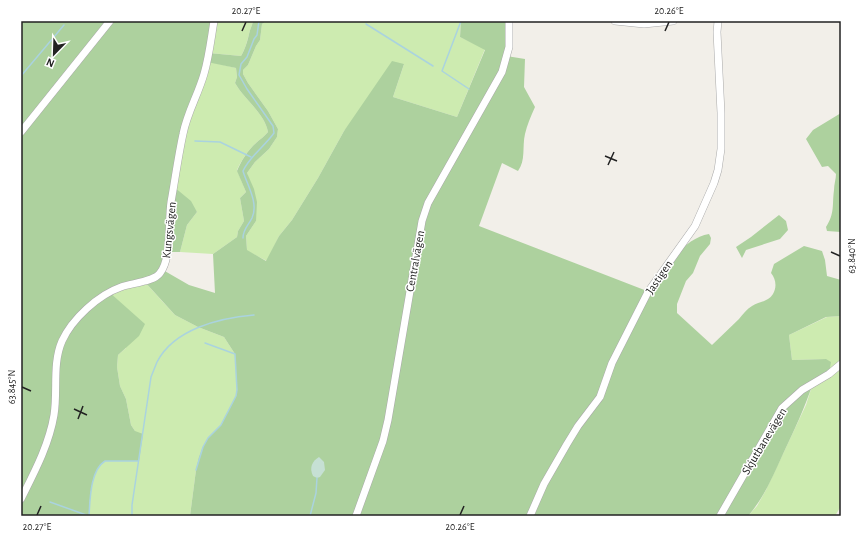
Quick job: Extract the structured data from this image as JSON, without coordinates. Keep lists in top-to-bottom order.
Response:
{
  "streets": {
    "street": [
      "Kungsvägen",
      "Centralvägen",
      "Jastigen",
      "Skjutbanevägen"
    ]
  },
  "north": "bottom left",
  "coordinates": [
    "20.27°E",
    "20.26°E",
    "63.840°N",
    "63.845°N"
  ]
}
